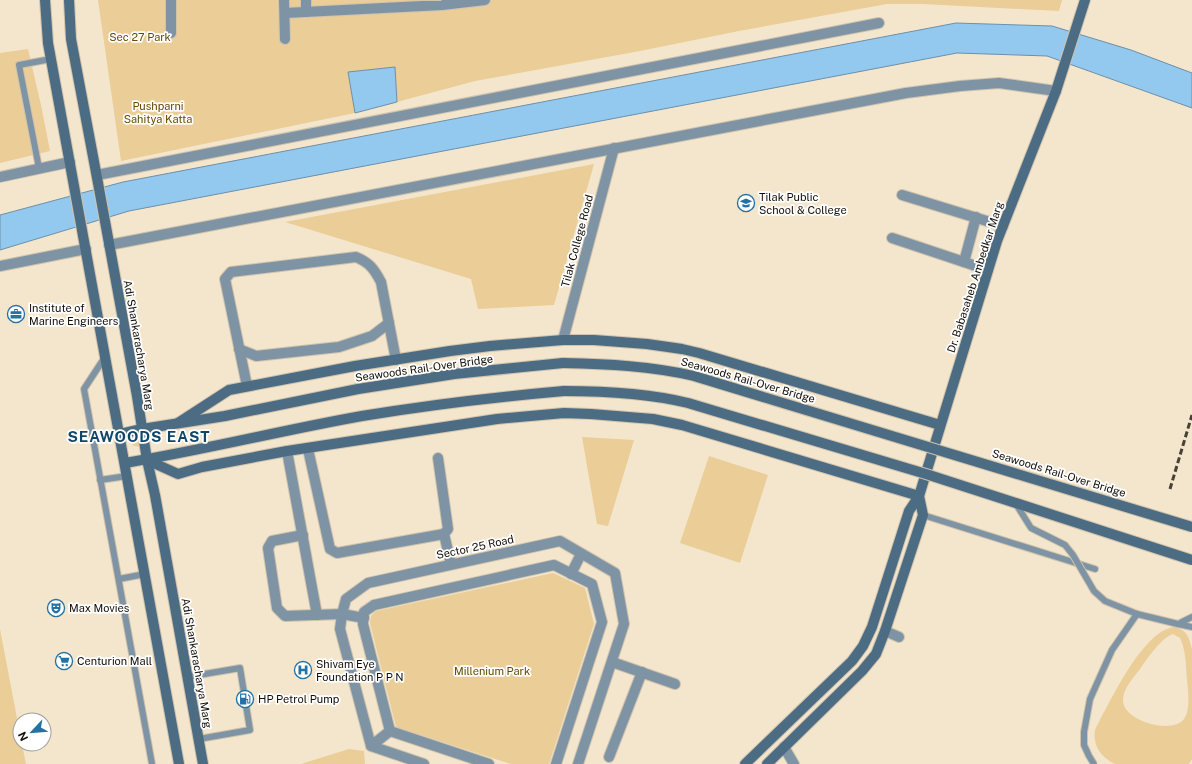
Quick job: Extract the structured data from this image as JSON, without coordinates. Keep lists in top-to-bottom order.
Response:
{
  "streets": {
    "main road": ["Dr. Babasaheb Ambedkar Marg", "Adi Shankaracharya Marg", "Seawoods Rail-Over Bridge"],
    "street": ["Tilak College Road", "Sector 25 Road"]
  },
  "crossings": [
    ["Adi Shankaracharya Marg", "Seawoods Rail-Over Bridge"]
  ],
  "districts": ["SEAWOODS EAST"],
  "parks": ["Sec 27 Park", "Pushparni Sahitya Katta", "Millenium Park"],
  "places": {
    "school or university": ["Tilak Public School & College"],
    "office": ["Institute of Marine Engineers"],
    "theatre": ["Max Movies"],
    "supermarket": ["Centurion Mall"],
    "hospital": ["Shivam Eye Foundation P P N"],
    "fuel station": ["HP Petrol Pump"]
  },
  "north": "bottom left"
}
